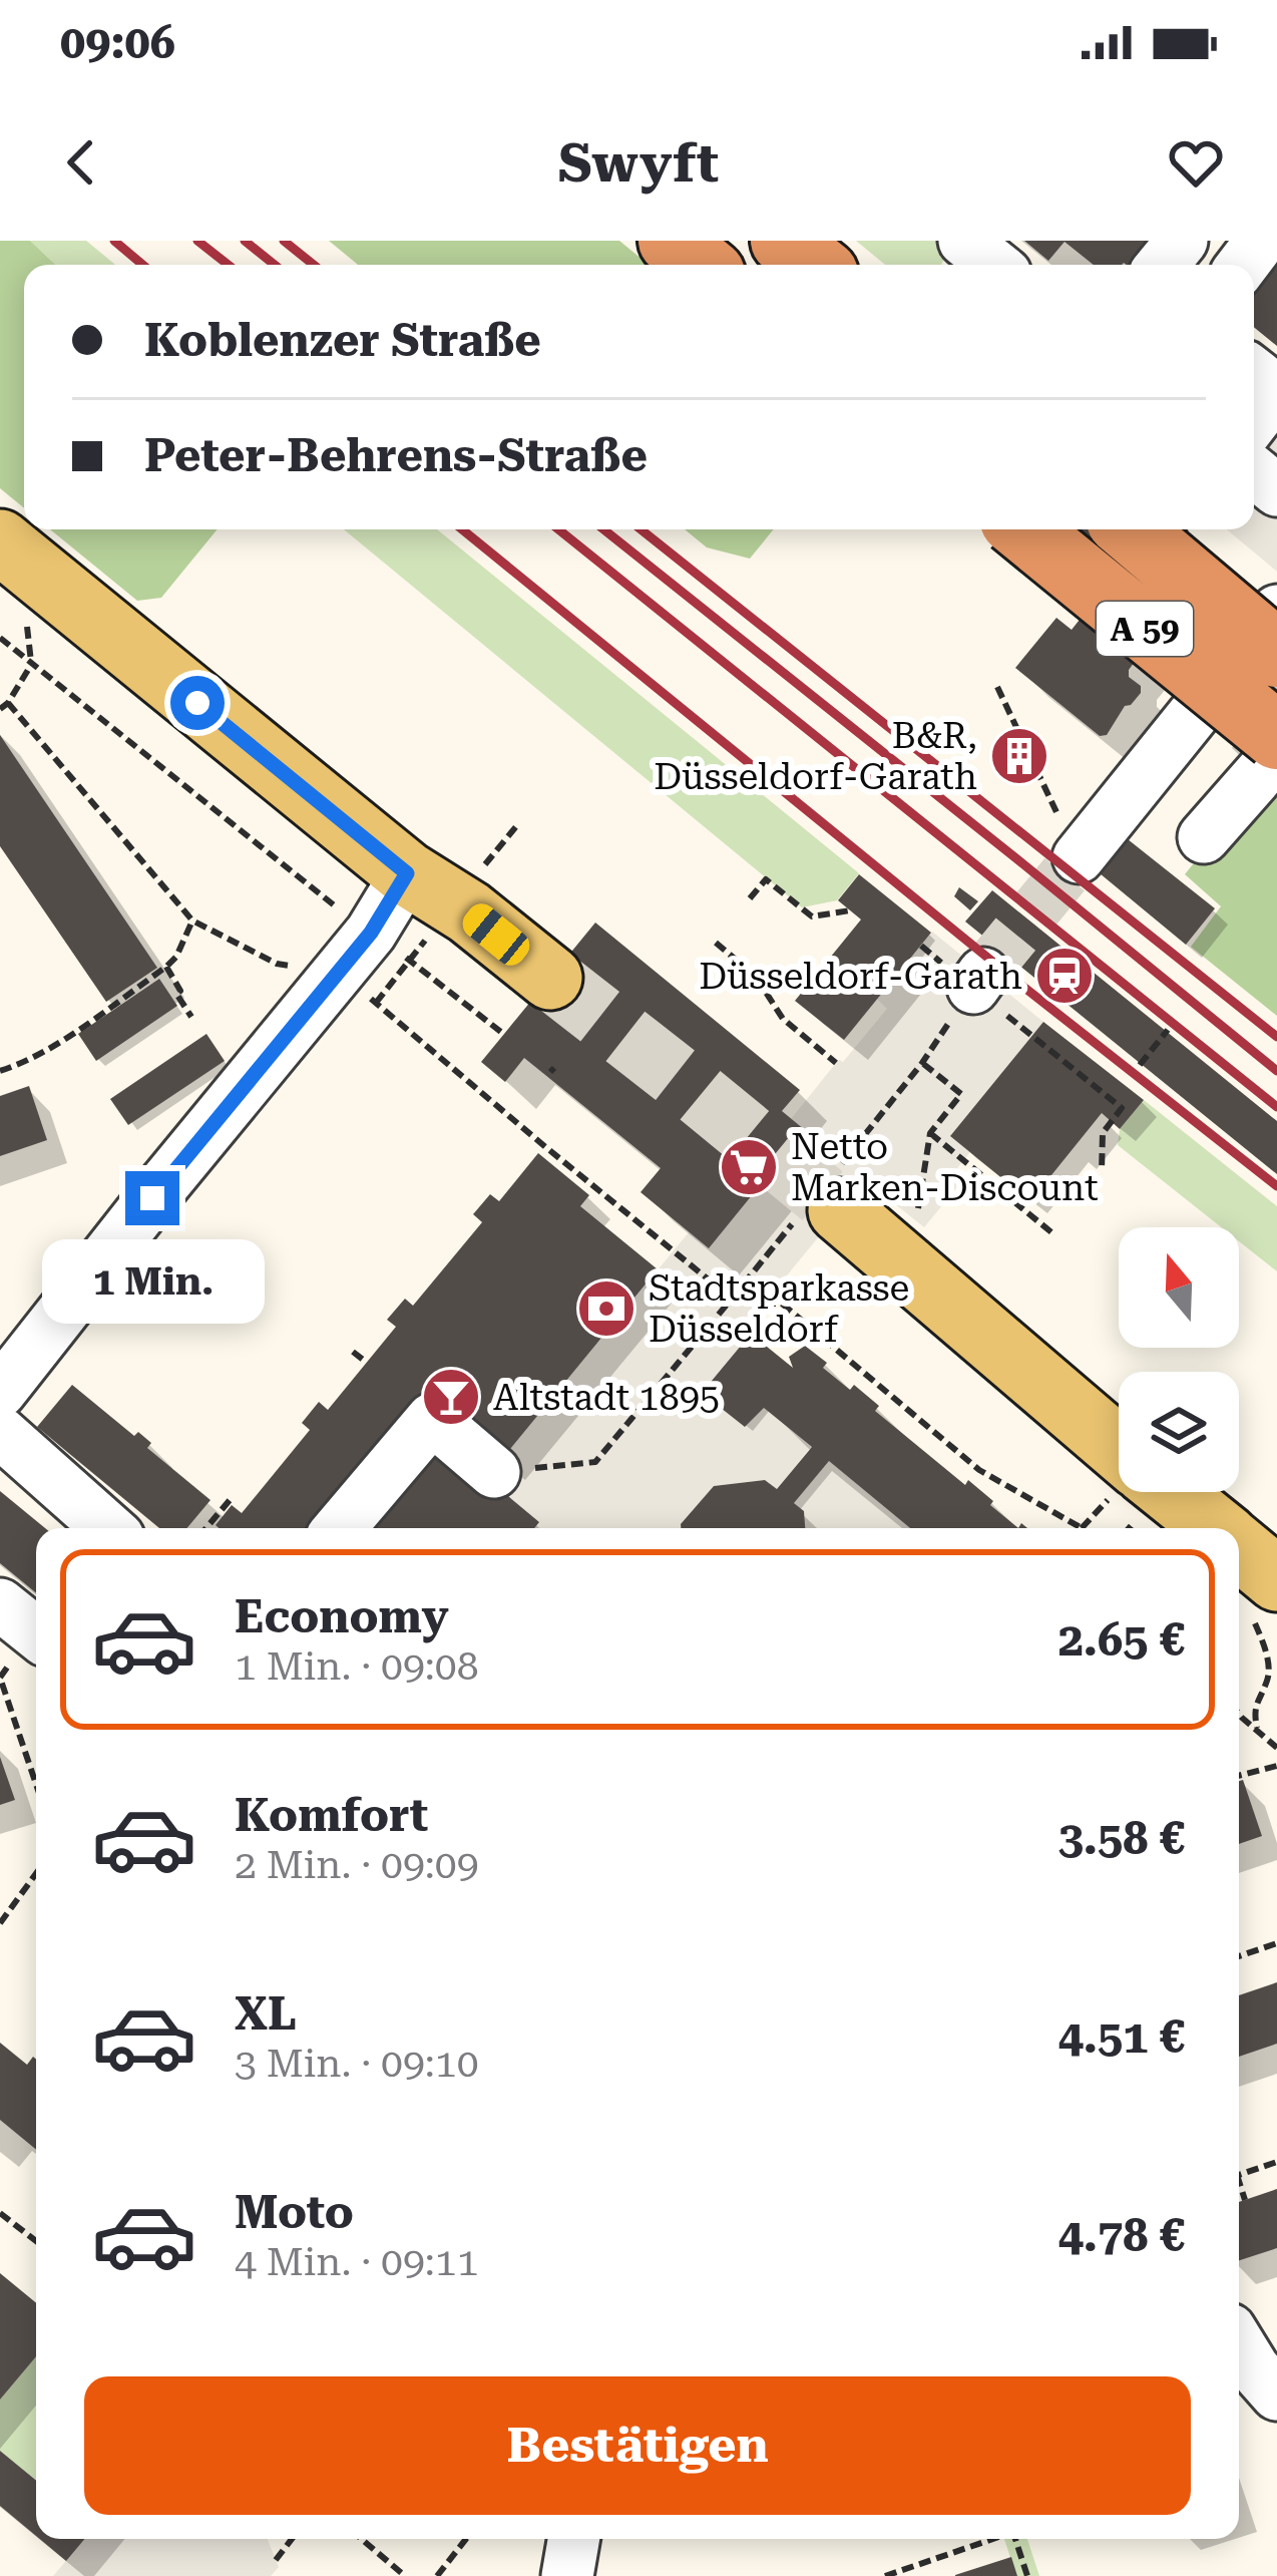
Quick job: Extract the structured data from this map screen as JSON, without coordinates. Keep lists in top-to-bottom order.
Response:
{
  "streets": {
    "highway": ["A 59"]
  },
  "places": {
    "building": ["B&R, Düsseldorf-Garath"],
    "station": ["Düsseldorf-Garath"],
    "supermarket": ["Netto Marken-Discount"],
    "bank": ["Stadtsparkasse Düsseldorf"],
    "bar": ["Altstadt 1895"]
  },
  "north": "top",
  "page": {
    "status": "09:06",
    "header": "Swyft",
    "banner": ["Koblenzer Straße", "Peter-Behrens-Straße"],
    "bubble": "1 Min.",
    "list": [
      {
        "name": "Economy",
        "note": "1 Min. · 09:08",
        "value": "2.65 €"
      },
      {
        "name": "Komfort",
        "note": "2 Min. · 09:09",
        "value": "3.58 €"
      },
      {
        "name": "XL",
        "note": "3 Min. · 09:10",
        "value": "4.51 €"
      },
      {
        "name": "Moto",
        "note": "4 Min. · 09:11",
        "value": "4.78 €"
      }
    ],
    "buttons": "Bestätigen"
  }
}
